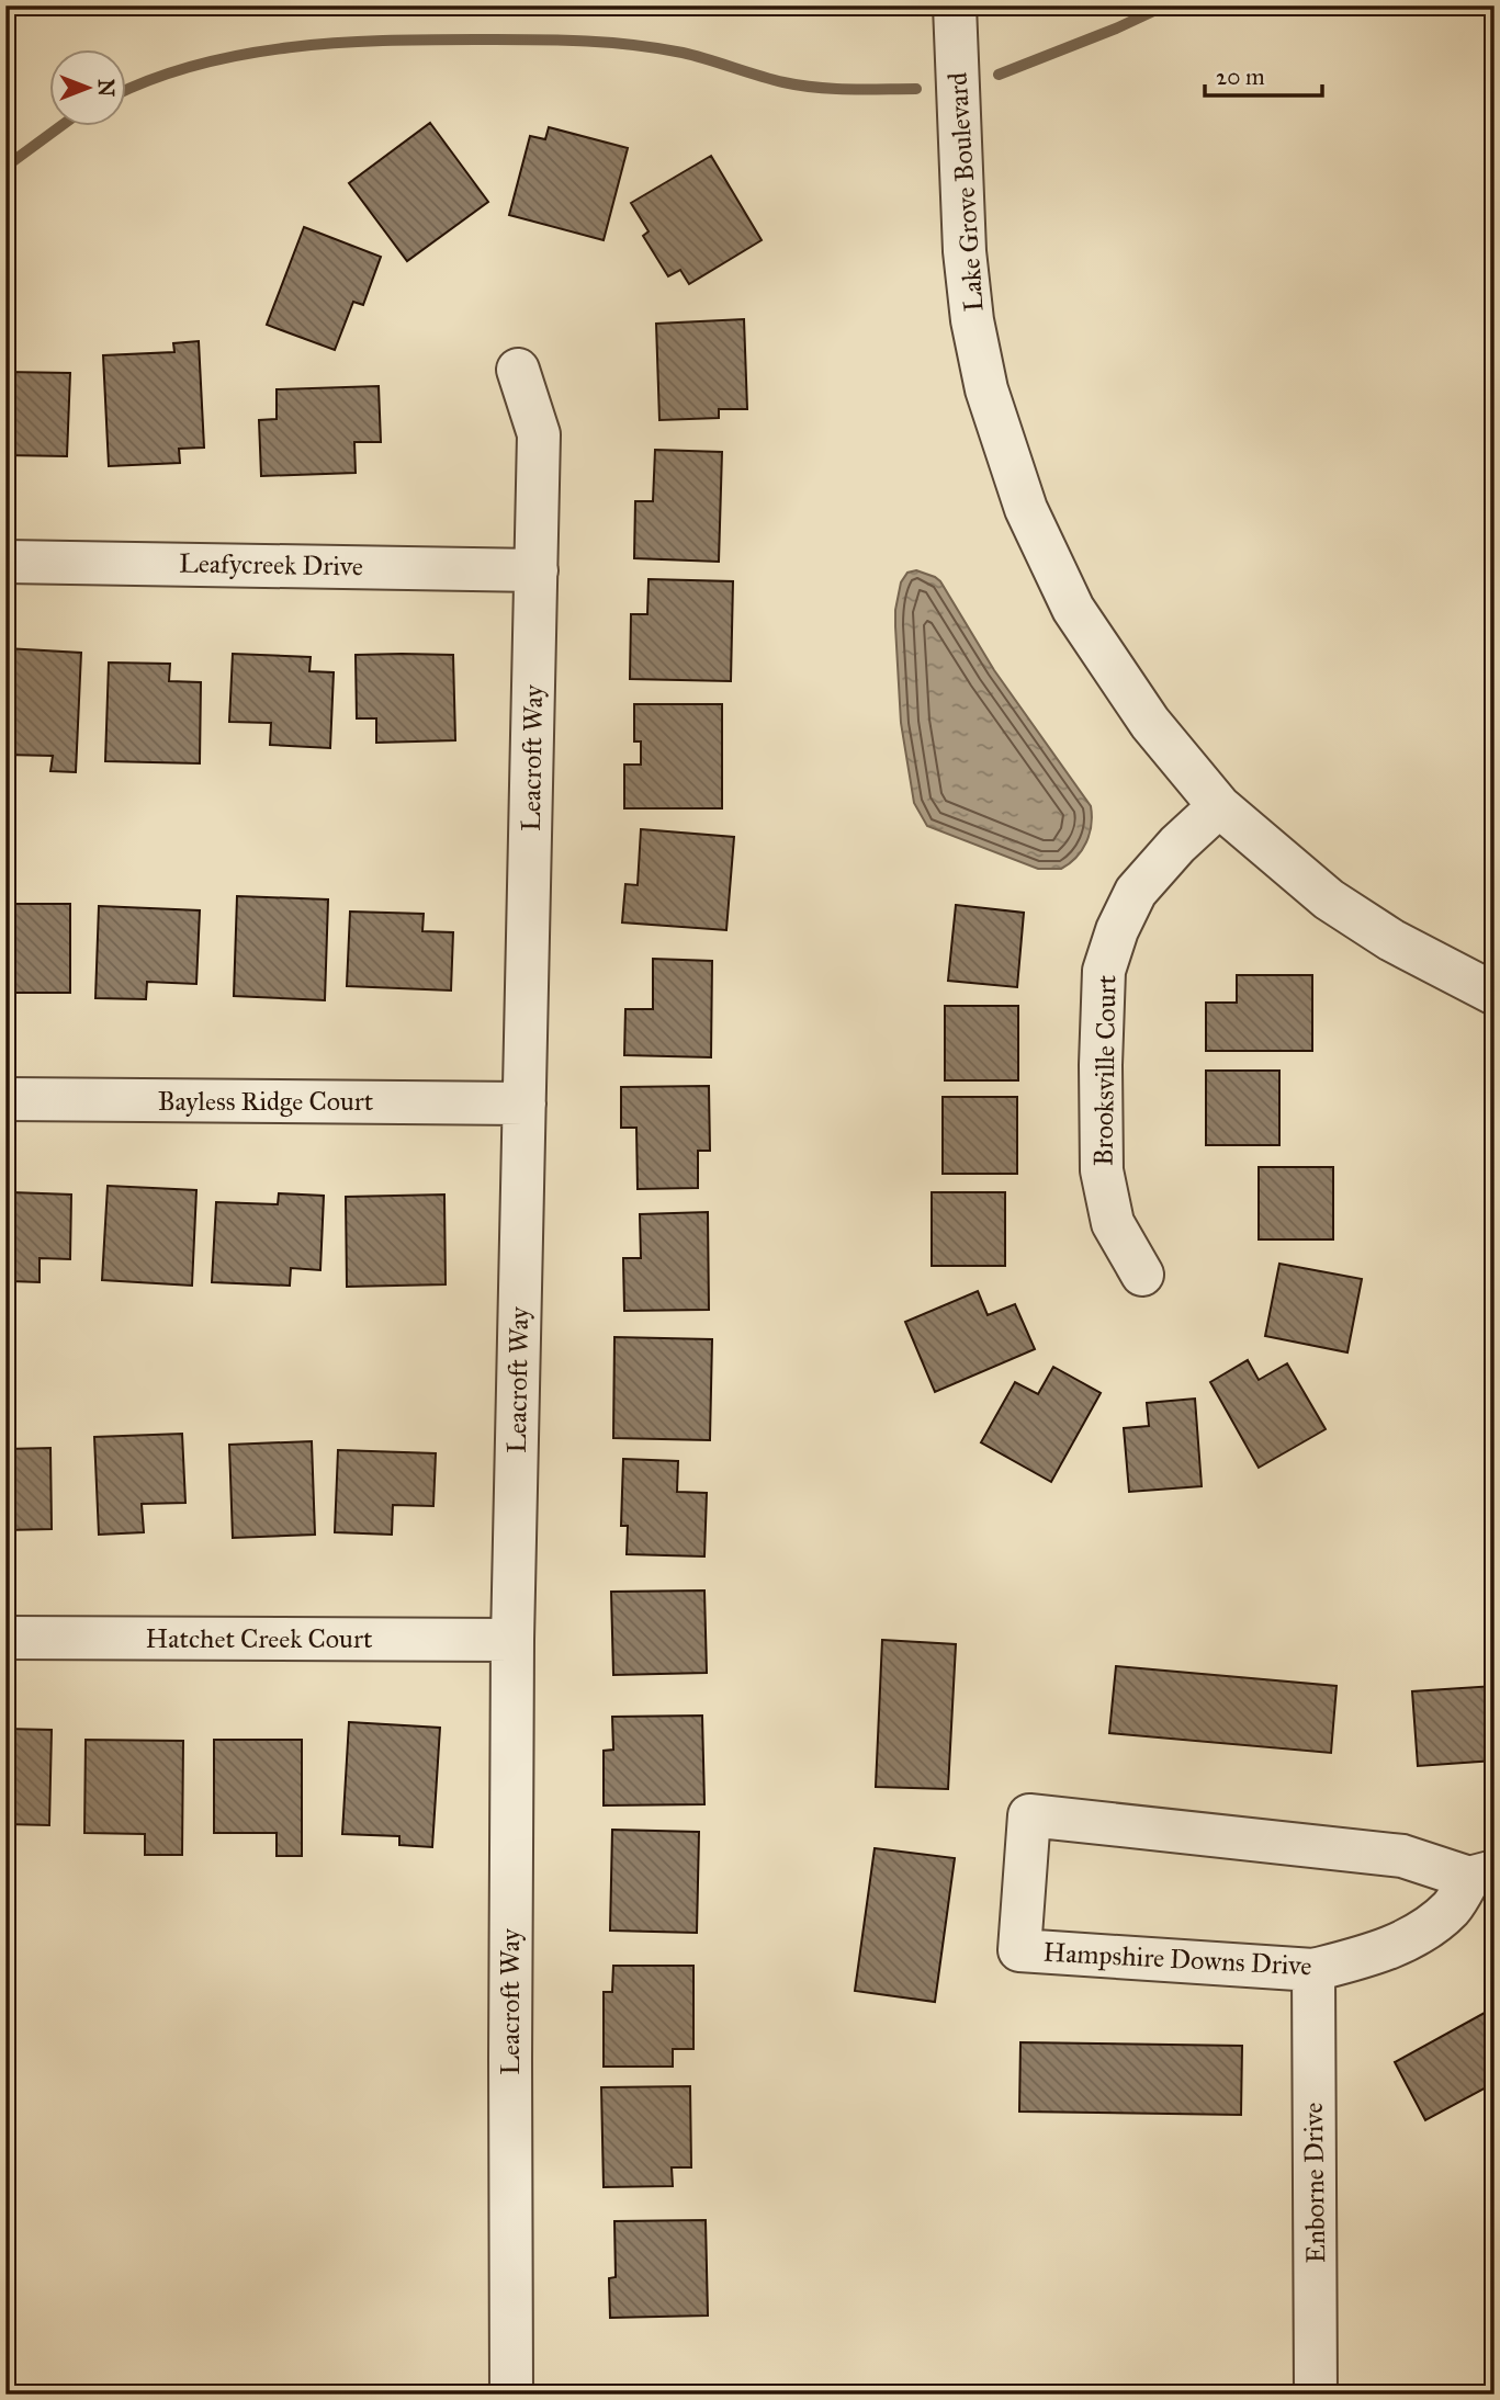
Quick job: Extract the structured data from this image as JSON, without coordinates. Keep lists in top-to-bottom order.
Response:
{
  "streets": {
    "street": [
      "Lake Grove Boulevard",
      "Leafycreek Drive",
      "Leacroft Way",
      "Brooksville Court",
      "Bayless Ridge Court",
      "Hatchet Creek Court",
      "Hampshire Downs Drive",
      "Enborne Drive"
    ]
  },
  "crossings": [
    ["Lake Grove Boulevard", "Brooksville Court"],
    ["Leafycreek Drive", "Leacroft Way"],
    ["Leacroft Way", "Bayless Ridge Court"],
    ["Leacroft Way", "Hatchet Creek Court"],
    ["Hampshire Downs Drive", "Enborne Drive"]
  ],
  "scale_bar": "20 m",
  "north": "right"
}
